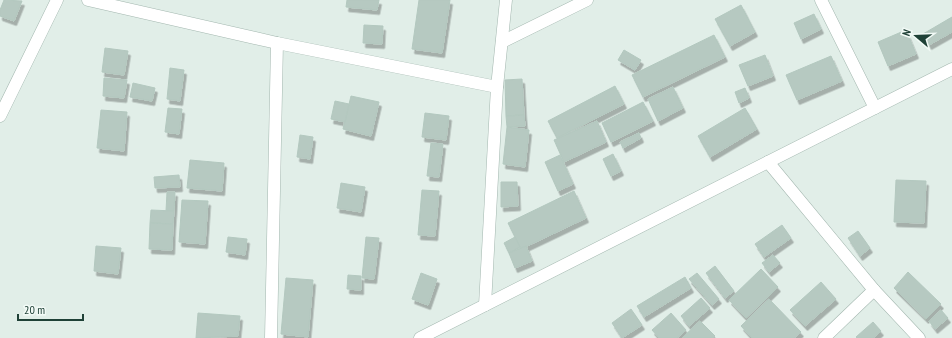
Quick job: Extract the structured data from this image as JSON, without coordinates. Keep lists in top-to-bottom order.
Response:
{
  "scale_bar": "20 m",
  "north": "left"
}
